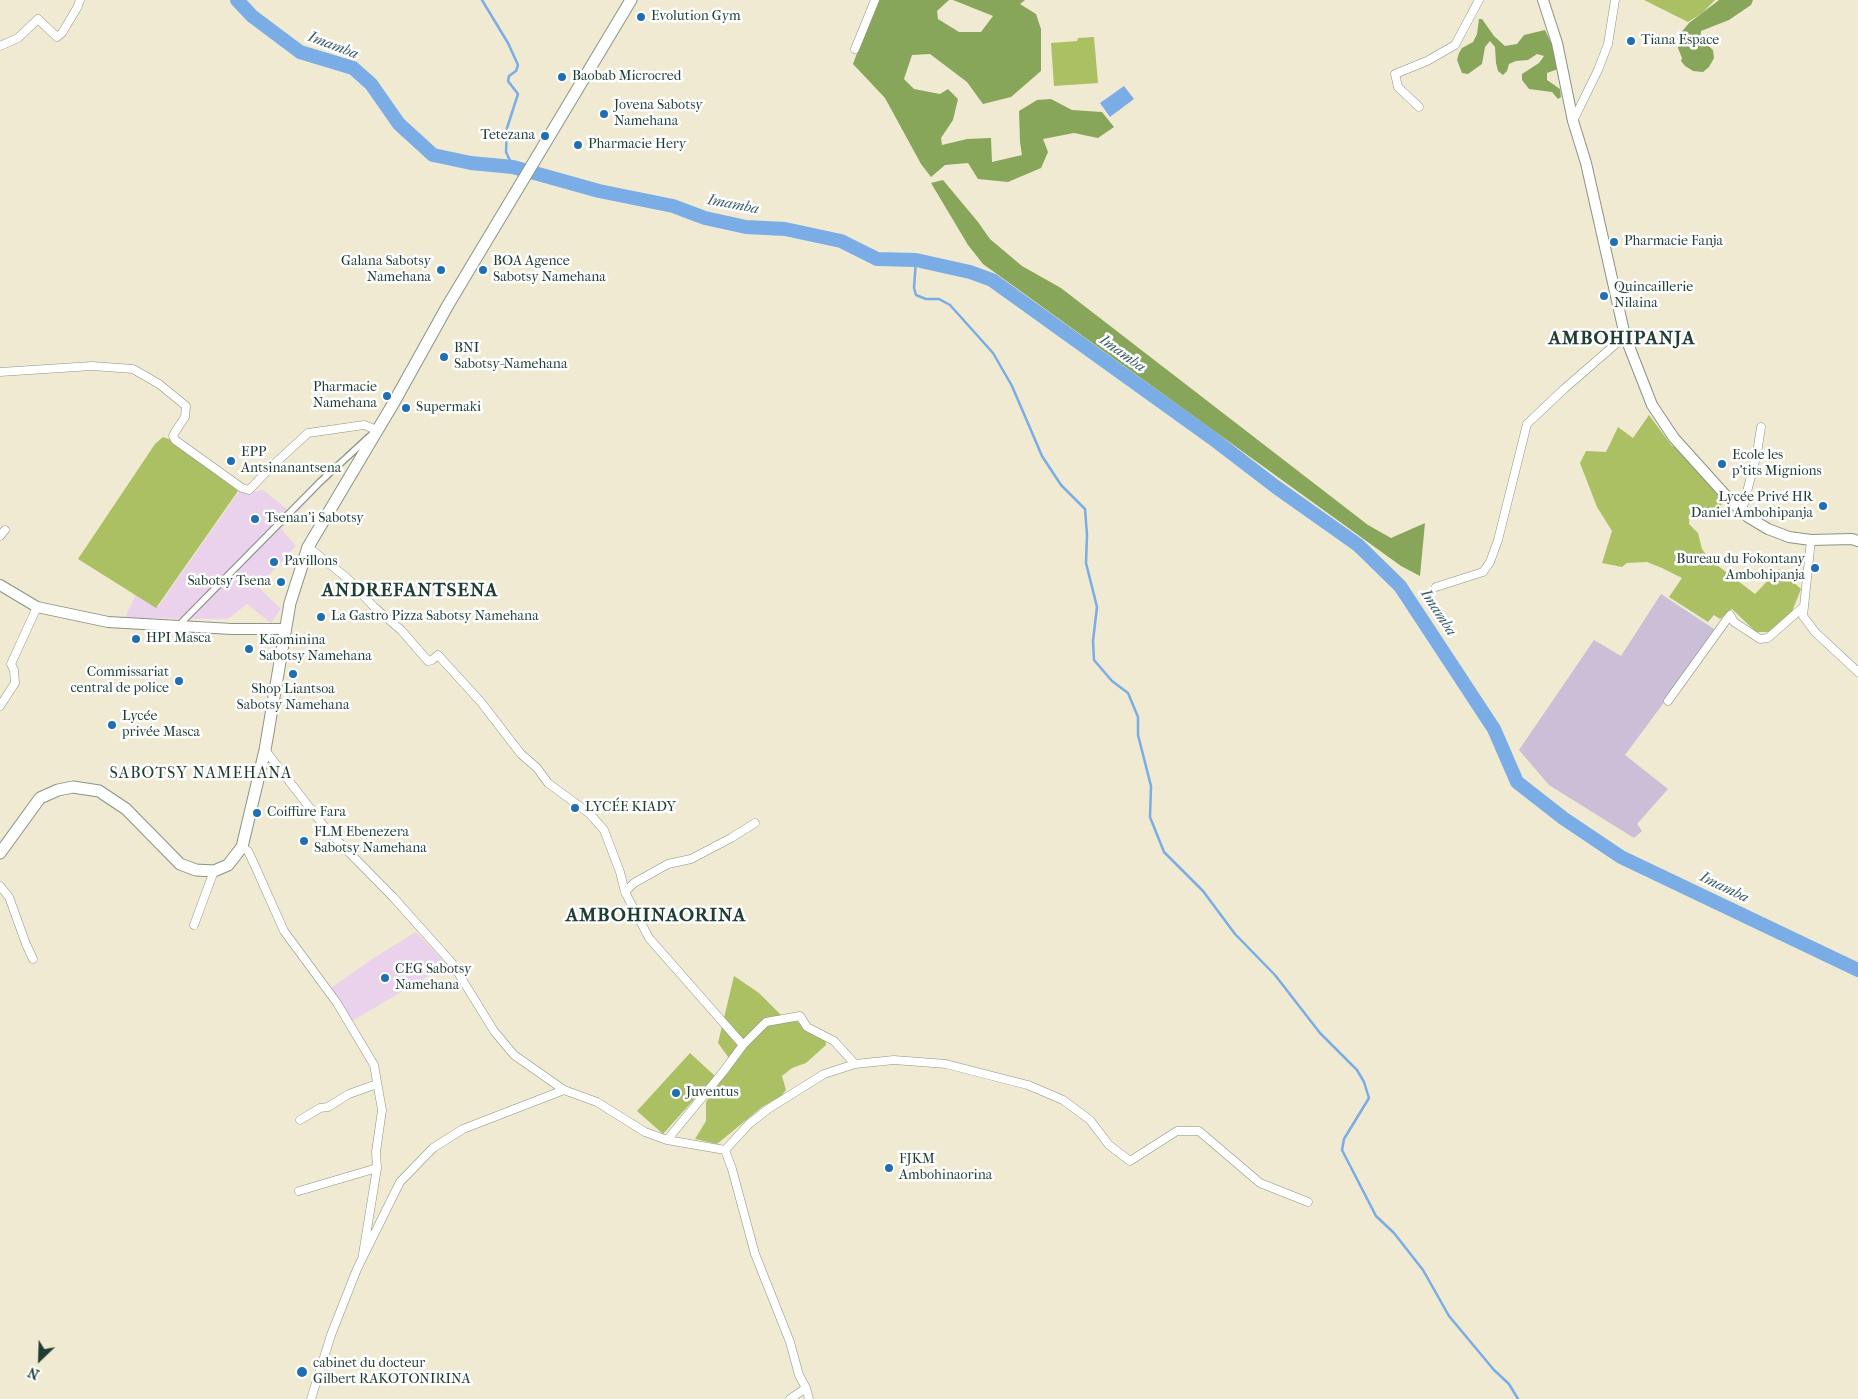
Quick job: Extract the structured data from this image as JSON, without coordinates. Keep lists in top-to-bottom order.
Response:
{
  "districts": [
    "AMBOHIPANJA",
    "ANDREFANTSENA",
    "SABOTSY NAMEHANA",
    "AMBOHINAORINA"
  ],
  "water": ["Imamba"],
  "places": [
    "Evolution Gym",
    "Tiana Espace",
    "Baobab Microcred",
    "Jovena Sabotsy Namehana",
    "Tetezana",
    "Pharmacie Hery",
    "Pharmacie Fanja",
    "Galana Sabotsy Namehana",
    "BOA Agence Sabotsy Namehana",
    "Quincaillerie Nilaina",
    "BNI Sabotsy-Namehana",
    "Pharmacie Namehana",
    "Supermaki",
    "EPP Antsinanantsena",
    "Ecole les p’tits Mignions",
    "Lycée Privé HR Daniel Ambohipanja",
    "Tsenan'i Sabotsy",
    "Pavillons",
    "Bureau du Fokontany Ambohipanja",
    "Sabotsy Tsena",
    "La Gastro Pizza Sabotsy Namehana",
    "HPI Masca",
    "Kaominina Sabotsy Namehana",
    "Shop Liantsoa Sabotsy Namehana",
    "Commissariat central de police",
    "Lycée privée Masca",
    "LYCÉE KIADY",
    "Coiffure Fara",
    "FLM Ebenezera Sabotsy Namehana",
    "CEG Sabotsy Namehana",
    "Juventus",
    "FJKM Ambohinaorina",
    "cabinet du docteur Gilbert RAKOTONIRINA"
  ],
  "north": "bottom left"
}
